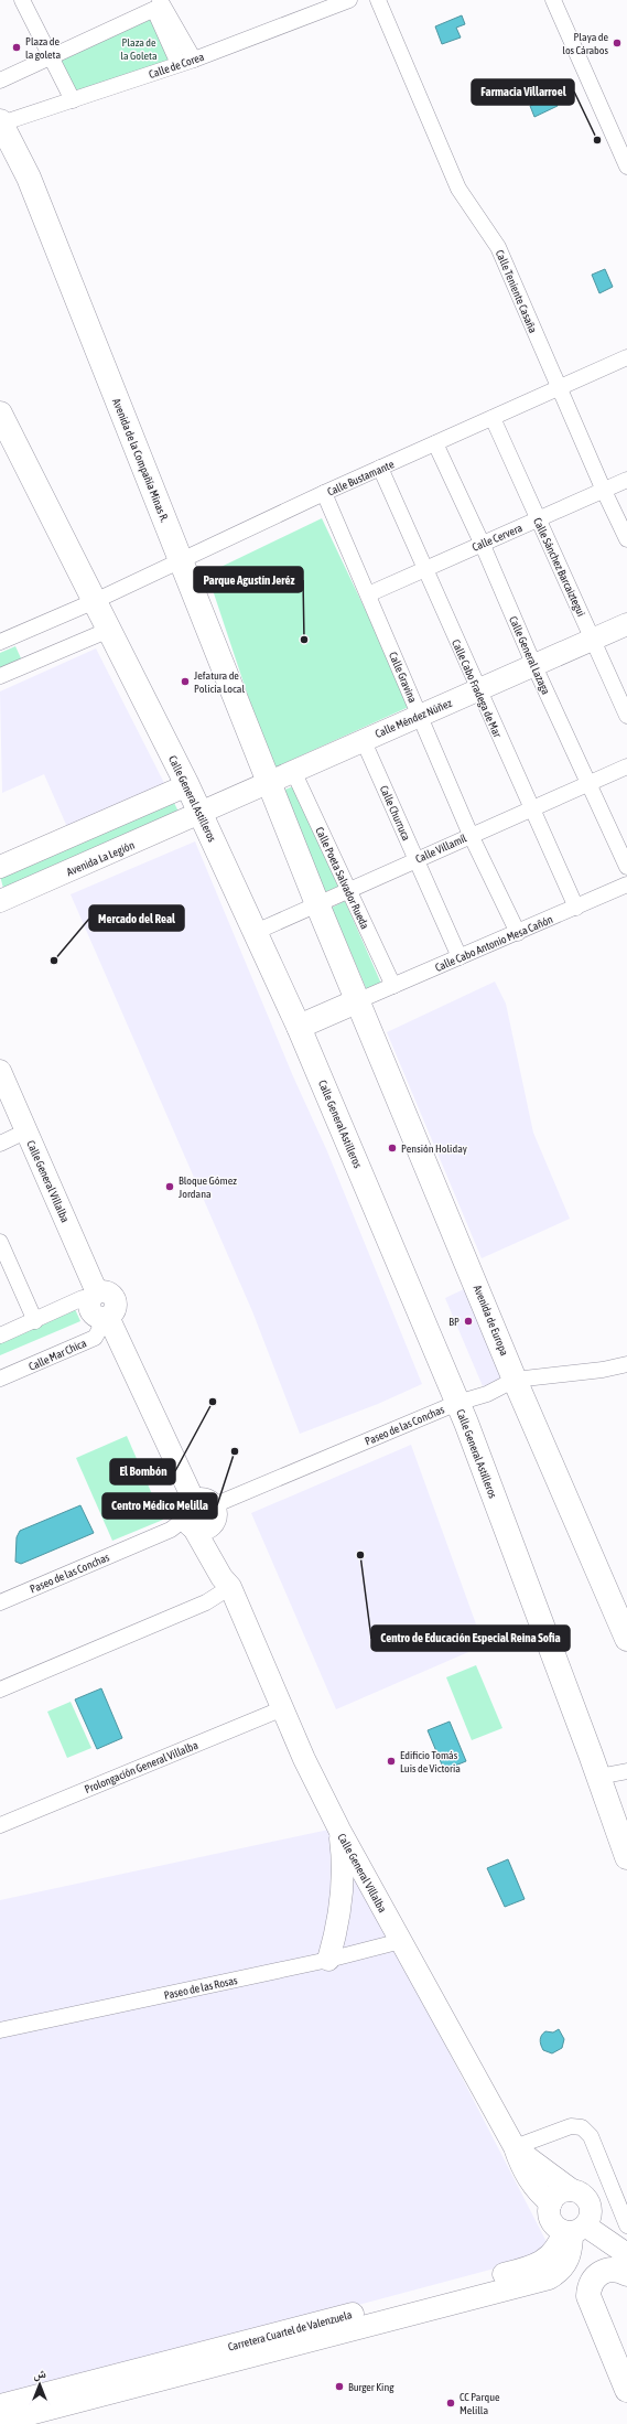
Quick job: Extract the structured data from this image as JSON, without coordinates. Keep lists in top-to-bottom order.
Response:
{
  "streets": {
    "main road": ["Avenida de la Compañía Minas R.", "Calle General Astilleros", "Avenida de Europa"],
    "street": [
      "Calle de Corea",
      "Calle Teniente Casaña",
      "Calle Bustamante",
      "Calle Cervera",
      "Calle Sánchez Barcaiztegui",
      "Calle General Lazaga",
      "Calle Gravina",
      "Calle Cabo Fradega de Mar",
      "Calle Méndez Núñez",
      "Calle Churruca",
      "Calle Villamíl",
      "Avenida La Legión",
      "Calle Poeta Salvador Rueda",
      "Calle Cabo Antonio Mesa Cañón",
      "Calle General Villalba",
      "Calle Mar Chica",
      "Paseo de las Conchas",
      "Prolongación General Villalba",
      "Paseo de las Rosas",
      "Carretera Cuartel de Valenzuela"
    ]
  },
  "crossings": [
    ["Calle de Corea", "Avenida de la Compañía Minas R."],
    ["Calle Teniente Casaña", "Calle Bustamante"],
    ["Calle Teniente Casaña", "Calle Cervera"],
    ["Avenida de la Compañía Minas R.", "Calle Bustamante"],
    ["Avenida de la Compañía Minas R.", "Calle Méndez Núñez"],
    ["Calle Bustamante", "Calle Sánchez Barcaiztegui"],
    ["Calle Bustamante", "Calle General Lazaga"],
    ["Calle Bustamante", "Calle Gravina"],
    ["Calle Bustamante", "Calle Cabo Fradega de Mar"],
    ["Calle Bustamante", "Calle General Astilleros"],
    ["Calle Cervera", "Calle Sánchez Barcaiztegui"],
    ["Calle Cervera", "Calle General Lazaga"],
    ["Calle Cervera", "Calle Gravina"],
    ["Calle Cervera", "Calle Cabo Fradega de Mar"],
    ["Calle Sánchez Barcaiztegui", "Calle Méndez Núñez"],
    ["Calle General Lazaga", "Calle Méndez Núñez"],
    ["Calle General Lazaga", "Calle Villamíl"],
    ["Calle Gravina", "Calle Méndez Núñez"],
    ["Calle Gravina", "Calle Villamíl"],
    ["Calle Gravina", "Calle Cabo Antonio Mesa Cañón"],
    ["Calle Cabo Fradega de Mar", "Calle Méndez Núñez"],
    ["Calle Cabo Fradega de Mar", "Calle Villamíl"],
    ["Calle Cabo Fradega de Mar", "Calle Cabo Antonio Mesa Cañón"],
    ["Calle Méndez Núñez", "Calle General Astilleros"],
    ["Calle Méndez Núñez", "Calle Churruca"],
    ["Calle Méndez Núñez", "Avenida La Legión"],
    ["Calle Méndez Núñez", "Calle Poeta Salvador Rueda"],
    ["Calle General Astilleros", "Calle Villamíl"],
    ["Calle General Astilleros", "Avenida La Legión"],
    ["Calle General Astilleros", "Paseo de las Conchas"],
    ["Calle Churruca", "Calle Villamíl"],
    ["Calle Churruca", "Calle Cabo Antonio Mesa Cañón"],
    ["Calle Villamíl", "Calle Poeta Salvador Rueda"],
    ["Calle Poeta Salvador Rueda", "Calle Cabo Antonio Mesa Cañón"],
    ["Calle Cabo Antonio Mesa Cañón", "Avenida de Europa"],
    ["Calle General Villalba", "Calle Mar Chica"],
    ["Calle General Villalba", "Paseo de las Conchas"],
    ["Calle General Villalba", "Prolongación General Villalba"],
    ["Calle General Villalba", "Paseo de las Rosas"],
    ["Calle General Villalba", "Carretera Cuartel de Valenzuela"],
    ["Avenida de Europa", "Paseo de las Conchas"]
  ],
  "parks": ["Plaza de la Goleta"],
  "places": [
    "Playa de los Cárabos",
    "Plaza de la goleta",
    "Farmacia Villarroel",
    "Parque Agustín Jeréz",
    "Jefatura de Policía Local",
    "Mercado del Real",
    "Pensión Holiday",
    "Bloque Gómez Jordana",
    "BP",
    "El Bombón",
    "Centro Médico Melilla",
    "Centro de Educación Especial Reina Sofia",
    "Edificio Tomás Luis de Victoria",
    "Burger King",
    "CC Parque Melilla"
  ],
  "north": "top"
}
